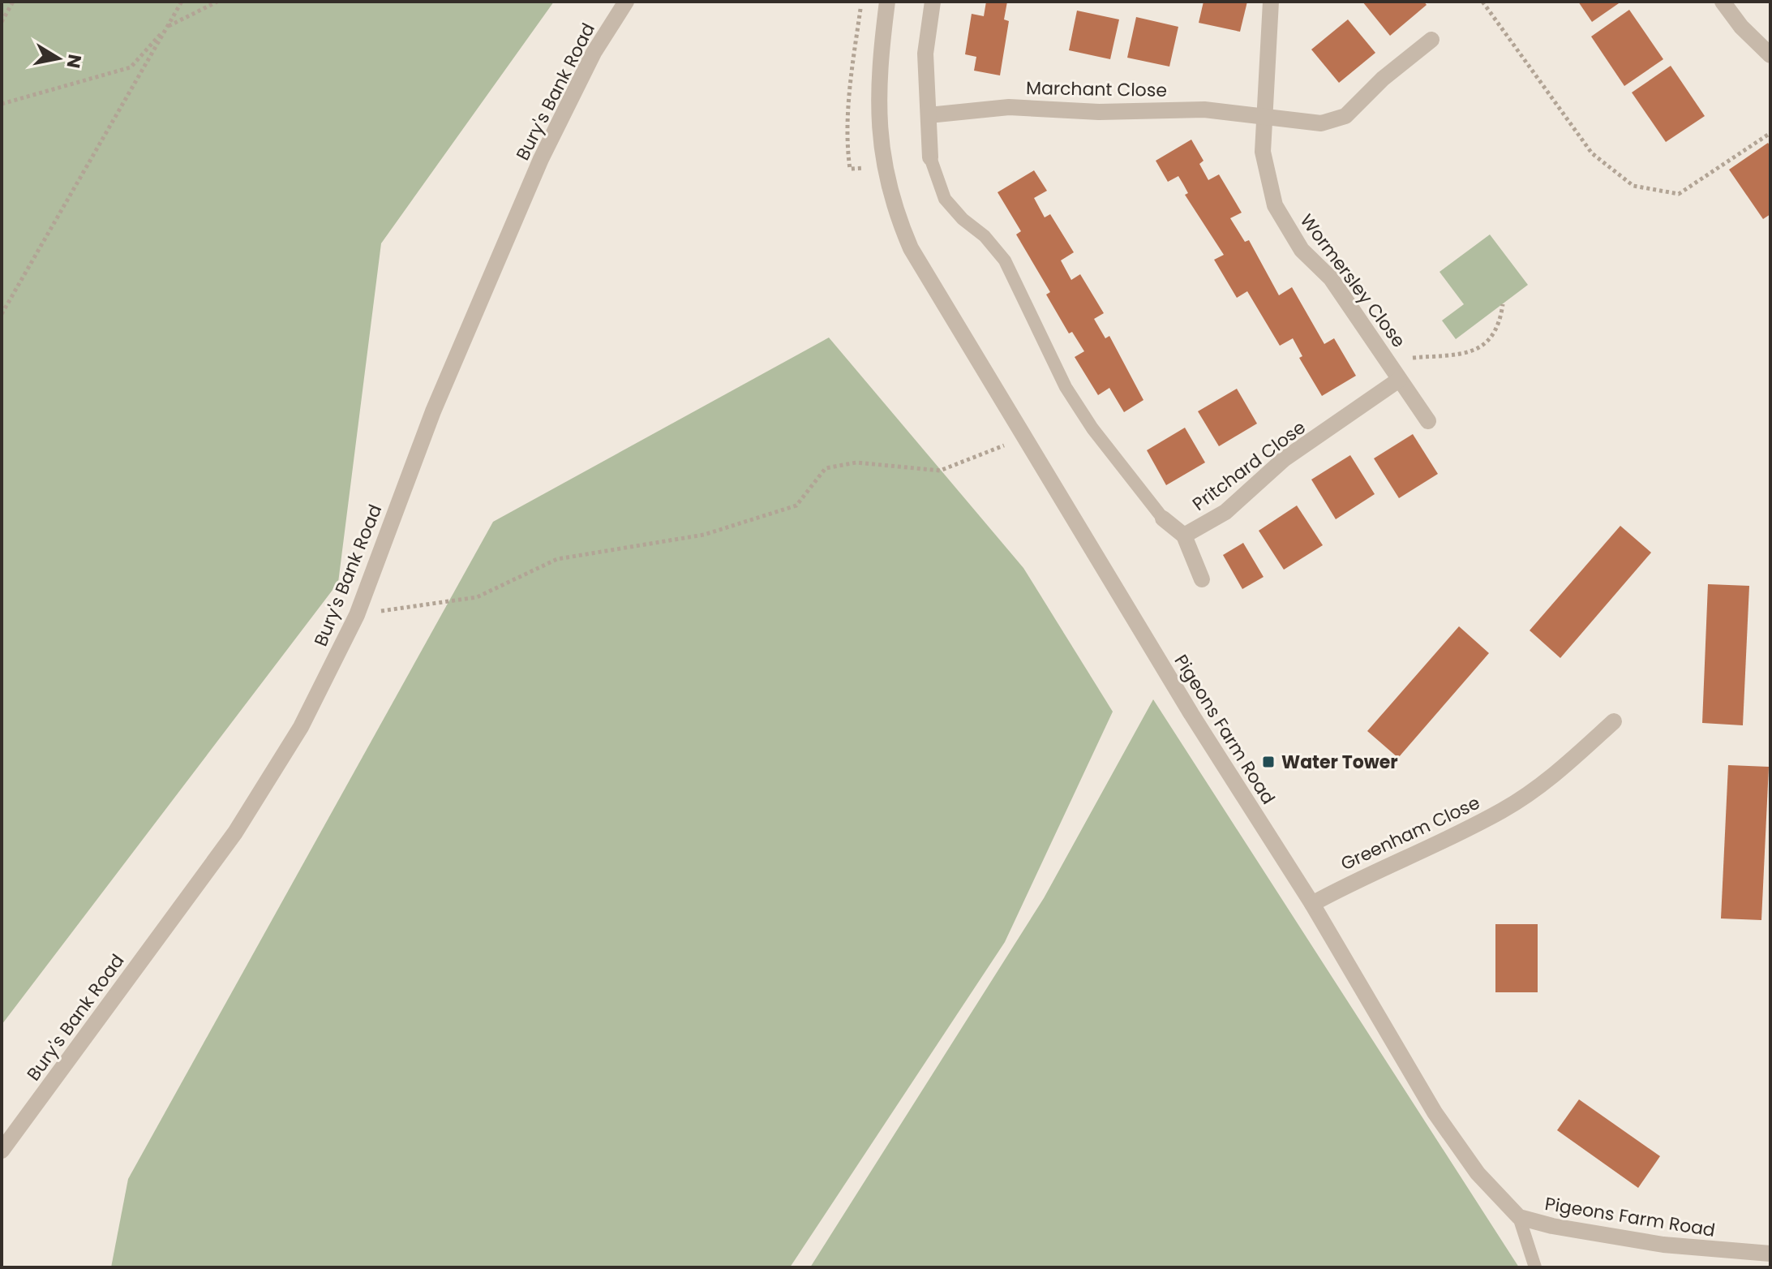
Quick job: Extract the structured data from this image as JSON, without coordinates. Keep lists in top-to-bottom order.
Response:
{
  "streets": {
    "street": [
      "Marchant Close",
      "Bury's Bank Road",
      "Wormersley Close",
      "Pritchard Close",
      "Pigeons Farm Road",
      "Greenham Close"
    ]
  },
  "crossings": [
    ["Marchant Close", "Wormersley Close"],
    ["Wormersley Close", "Pritchard Close"],
    ["Pigeons Farm Road", "Greenham Close"]
  ],
  "places": {
    "transit": ["Water Tower"]
  },
  "north": "right"
}
